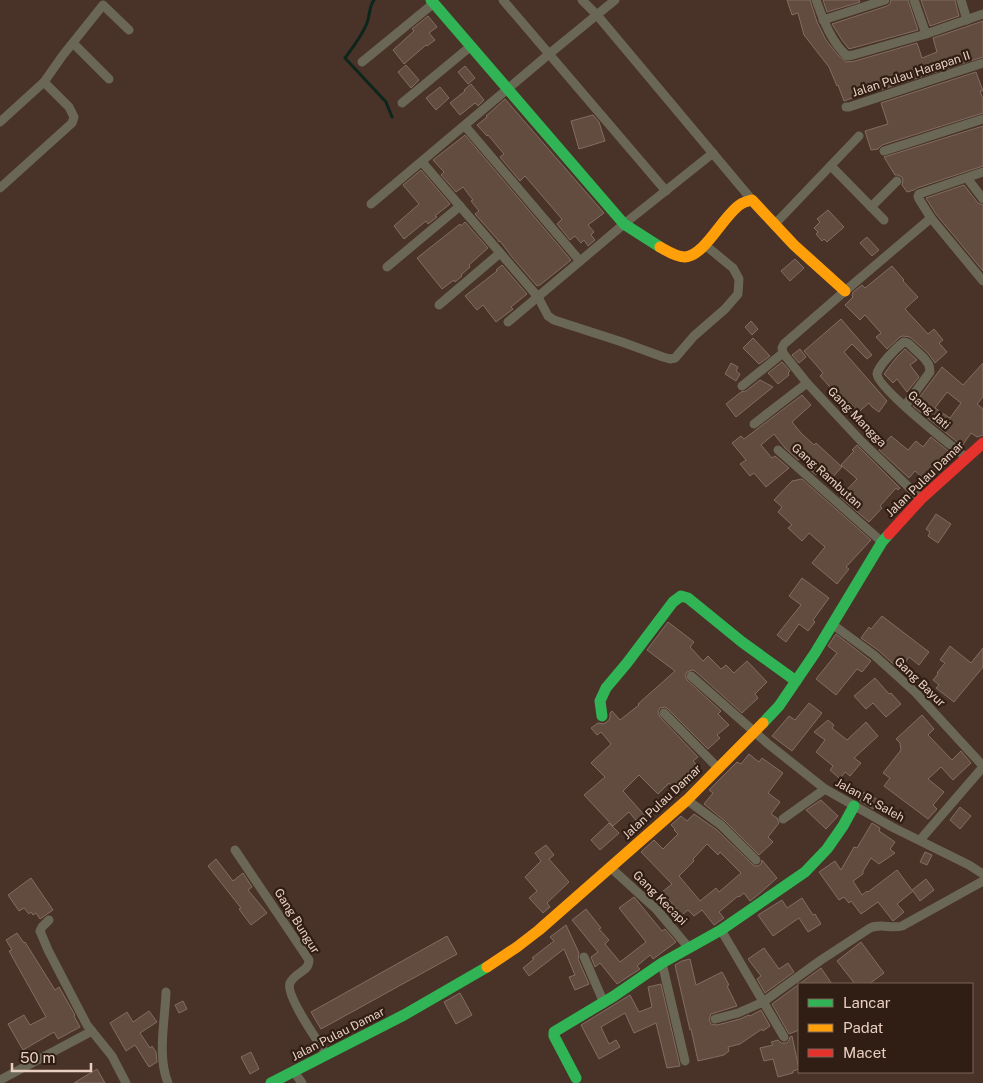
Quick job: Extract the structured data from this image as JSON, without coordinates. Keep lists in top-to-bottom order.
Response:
{
  "streets": {
    "street": [
      "Jalan Pulau Harapan II",
      "Gang Jati",
      "Gang Mangga",
      "Gang Rambutan",
      "Jalan Pulau Damar",
      "Gang Bayur",
      "Jalan R. Saleh",
      "Gang Kecapi",
      "Gang Bungur"
    ]
  },
  "crossings": [
    ["Gang Jati", "Jalan Pulau Damar"],
    ["Gang Mangga", "Jalan Pulau Damar"],
    ["Gang Rambutan", "Jalan Pulau Damar"],
    ["Jalan Pulau Damar", "Gang Bayur"],
    ["Jalan Pulau Damar", "Jalan R. Saleh"],
    ["Jalan Pulau Damar", "Gang Kecapi"],
    ["Jalan Pulau Damar", "Gang Bungur"]
  ],
  "legend": ["Lancar", "Padat", "Macet"],
  "scale_bar": "50 m"
}
